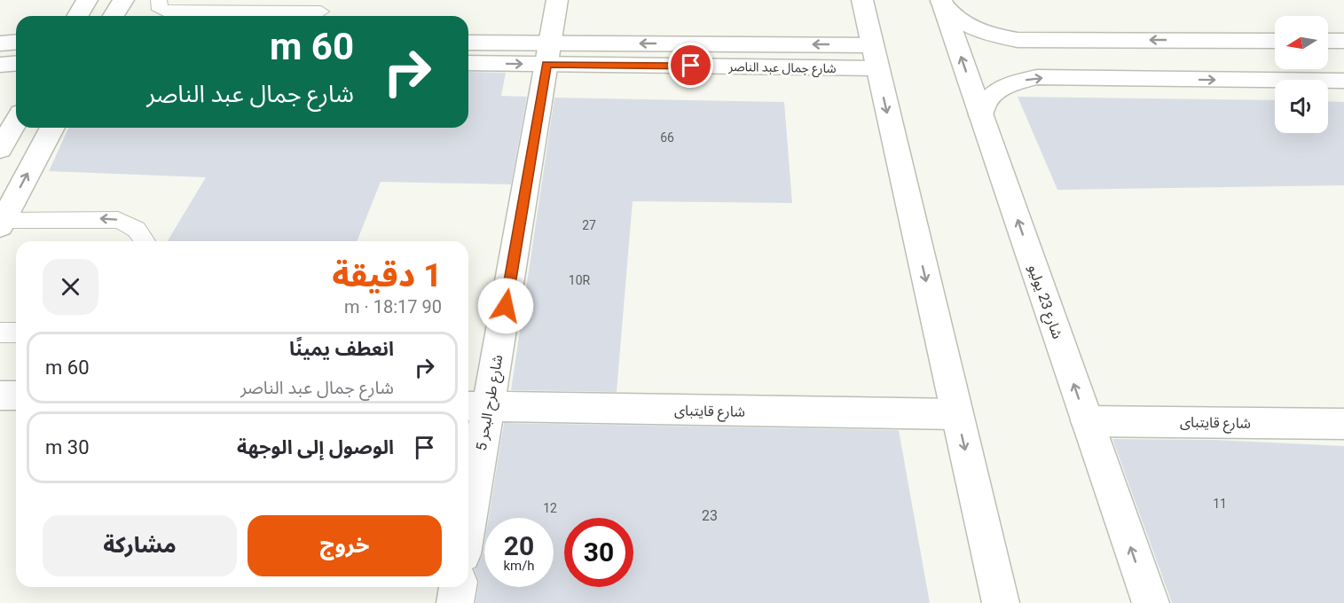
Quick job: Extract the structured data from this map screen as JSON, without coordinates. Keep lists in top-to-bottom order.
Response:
{
  "streets": {
    "main road": [
      "شارع جمال عبد الناصر",
      "شارع 23 يوليو",
      "شارع طرح البحر 5",
      "شارع قايتباى"
    ]
  },
  "crossings": [
    ["شارع جمال عبد الناصر", "شارع طرح البحر 5"],
    ["شارع 23 يوليو", "شارع قايتباى"],
    ["شارع طرح البحر 5", "شارع قايتباى"]
  ],
  "house_numbers": [
    "66",
    "27",
    "10R",
    "11",
    "12",
    "23"
  ],
  "north": "left",
  "page": {
    "turn": ["60 m", "شارع جمال عبد الناصر"],
    "heading": ["1 دقيقة", "90 m · 18:17"],
    "list": [
      {
        "name": "انعطف يمينًا",
        "note": "شارع جمال عبد الناصر",
        "value": "60 m"
      },
      {
        "name": "الوصول إلى الوجهة",
        "value": "30 m"
      }
    ],
    "buttons": ["خروج", "مشاركة"],
    "speed": "20 km/h",
    "limit": "30"
  }
}
